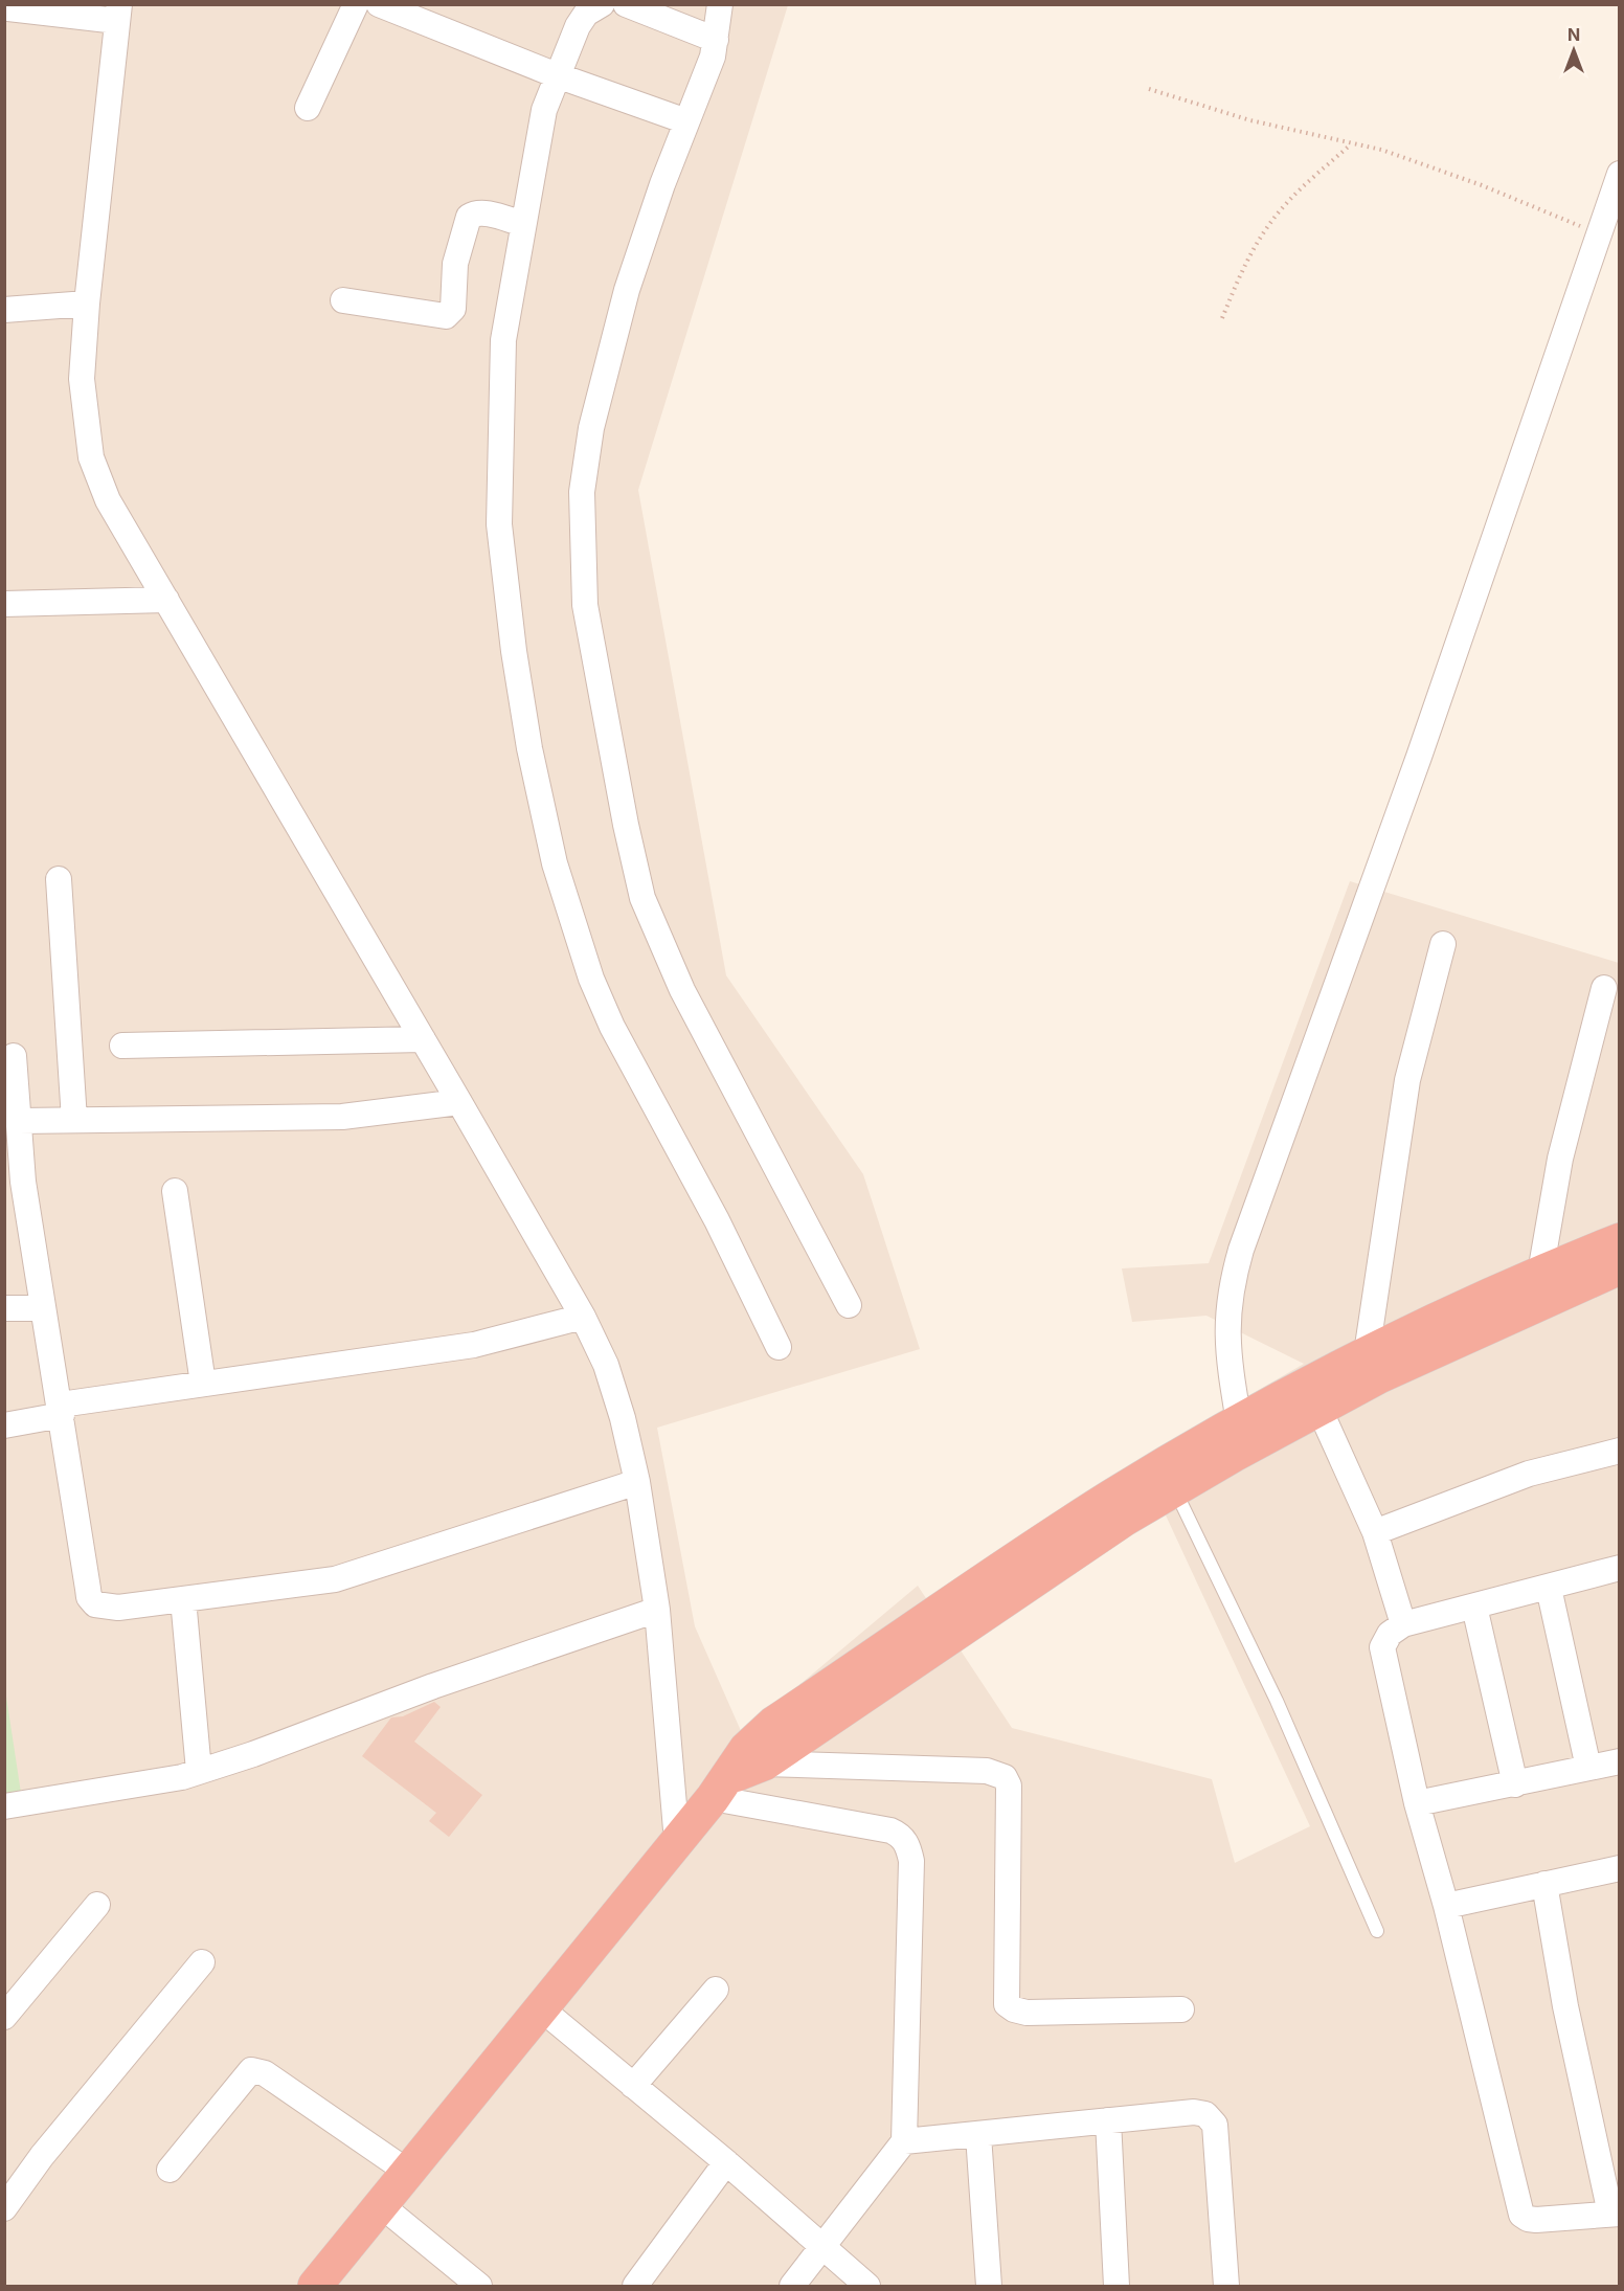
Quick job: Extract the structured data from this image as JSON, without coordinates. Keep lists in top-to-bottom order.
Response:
{
  "north": "top"
}
